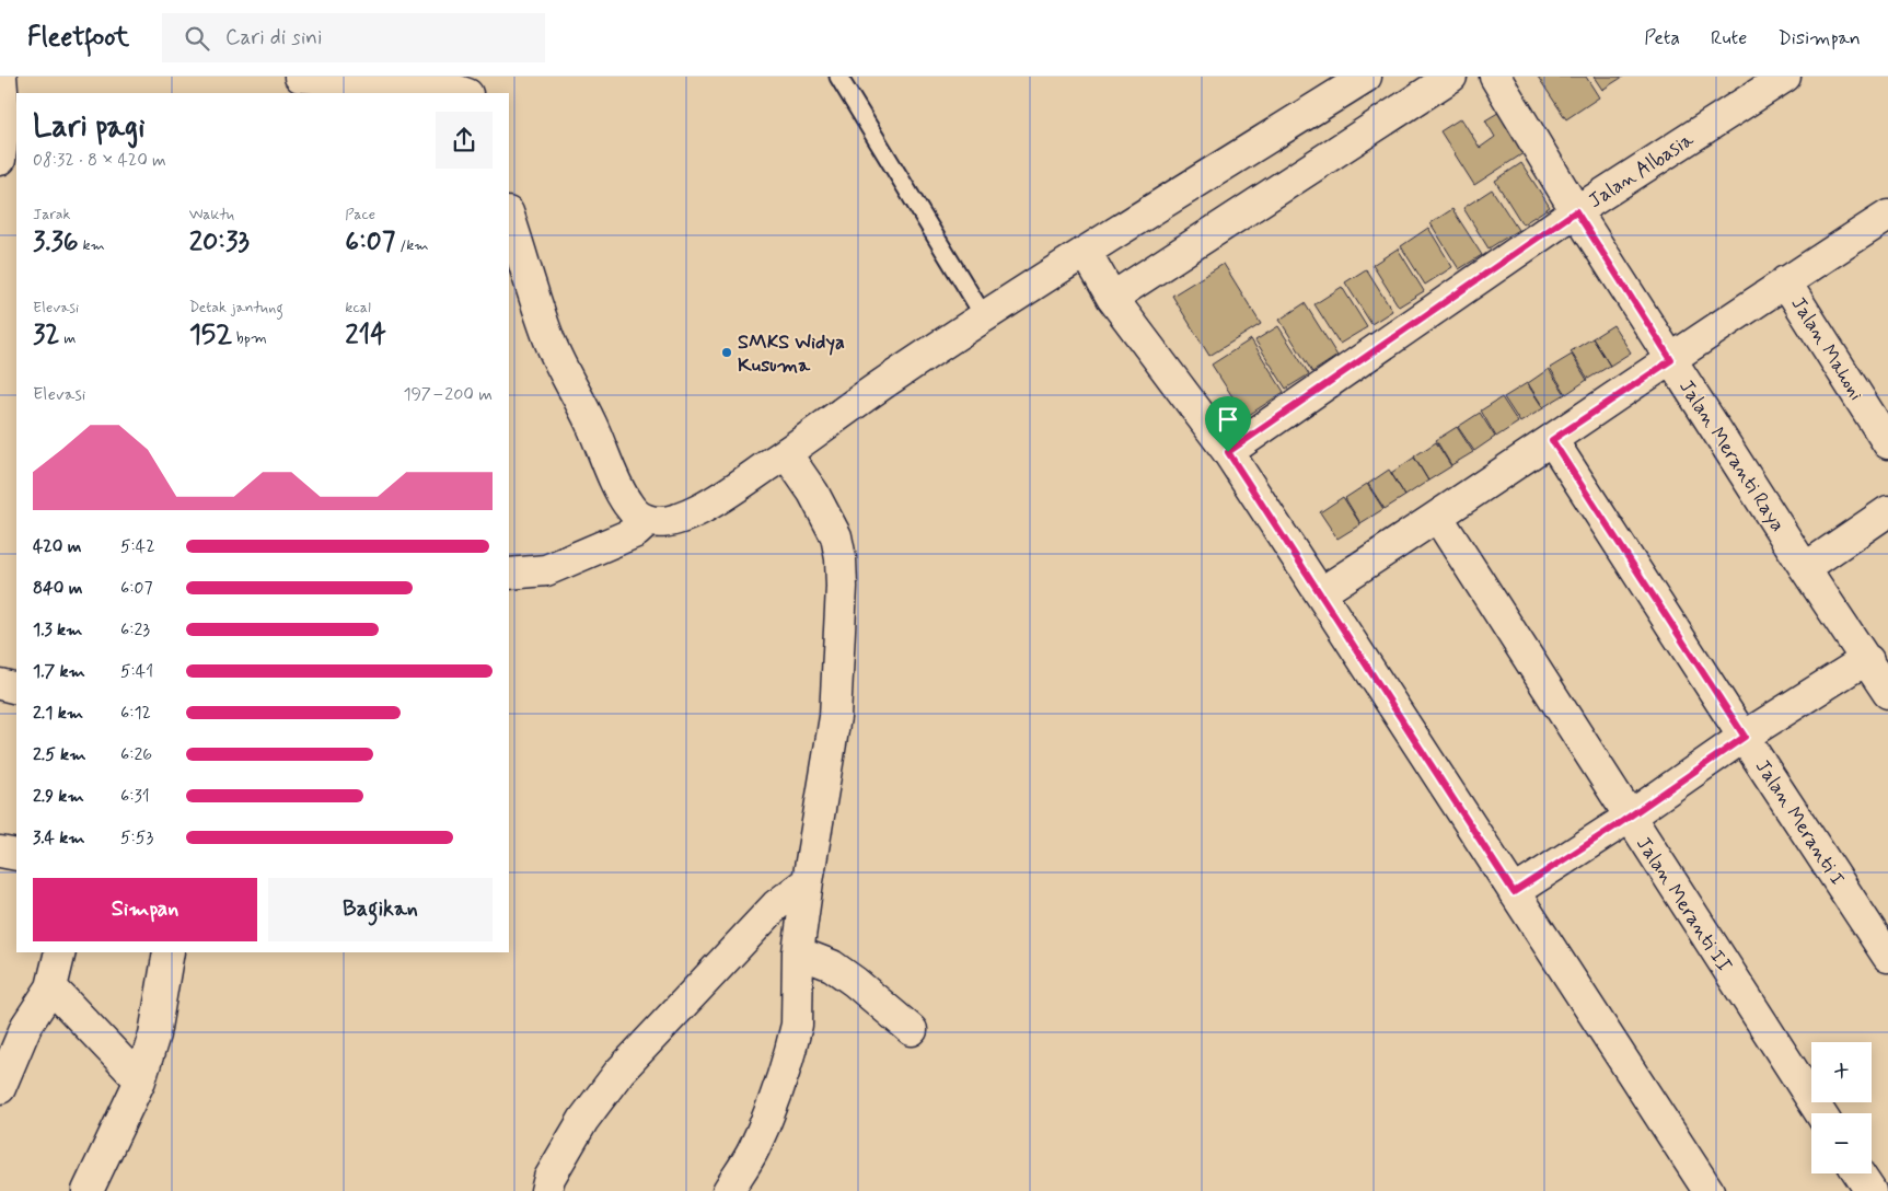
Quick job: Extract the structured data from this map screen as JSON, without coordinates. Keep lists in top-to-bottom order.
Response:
{
  "streets": {
    "street": [
      "Jalan Albasia",
      "Jalan Mahoni",
      "Jalan Meranti Raya",
      "Jalan Meranti I",
      "Jalan Meranti II"
    ]
  },
  "crossings": [
    ["Jalan Albasia", "Jalan Meranti Raya"]
  ],
  "places": ["SMKS Widya Kusuma"],
  "page": {
    "header": "Fleetfoot",
    "search": "Cari di sini",
    "nav": ["Peta", "Rute", "Disimpan"],
    "heading": ["Lari pagi", "08:32 · 8 × 420 m"],
    "stats": [
      ["Jarak", "3.36 km"],
      ["Waktu", "20:33"],
      ["Pace", "6:07 /km"],
      ["Elevasi", "32 m"],
      ["Detak jantung", "152 bpm"],
      ["kcal", "214"]
    ],
    "chart": ["Elevasi", "197–200 m"],
    "list": [
      {
        "name": "420 m",
        "note": "5:42"
      },
      {
        "name": "840 m",
        "note": "6:07"
      },
      {
        "name": "1.3 km",
        "note": "6:23"
      },
      {
        "name": "1.7 km",
        "note": "5:41"
      },
      {
        "name": "2.1 km",
        "note": "6:12"
      },
      {
        "name": "2.5 km",
        "note": "6:26"
      },
      {
        "name": "2.9 km",
        "note": "6:31"
      },
      {
        "name": "3.4 km",
        "note": "5:53"
      }
    ],
    "buttons": ["Simpan", "Bagikan"],
    "map_buttons": ["+", "−"]
  }
}
